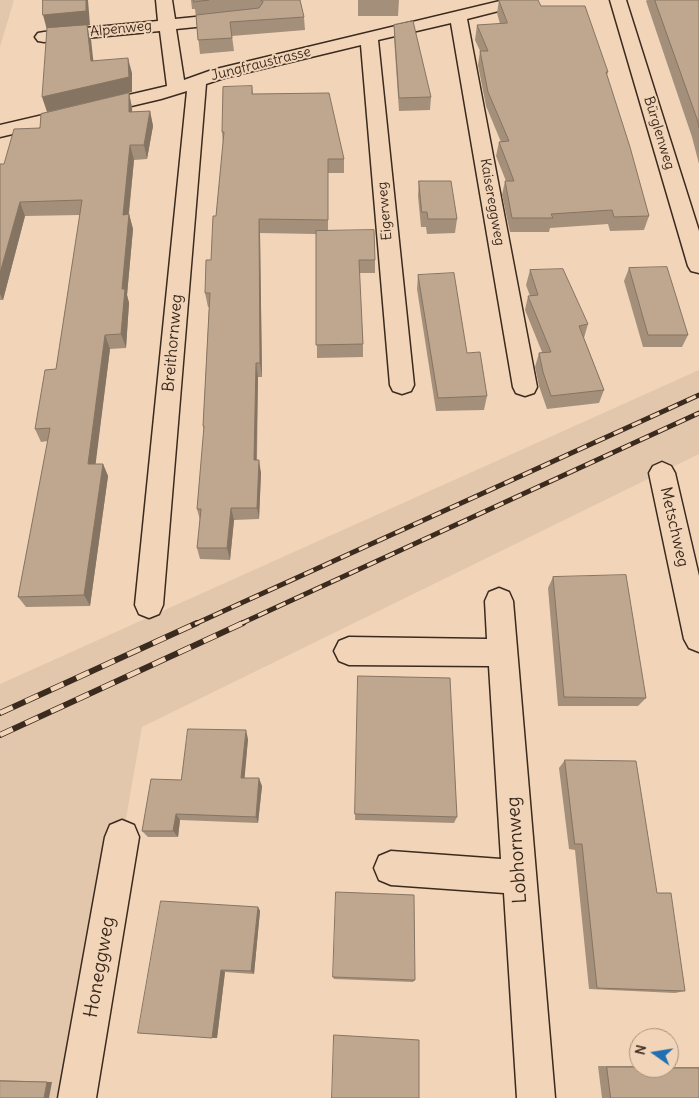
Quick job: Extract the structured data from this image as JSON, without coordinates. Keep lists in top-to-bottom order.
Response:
{
  "streets": {
    "street": [
      "Alpenweg",
      "Jungfraustrasse",
      "Bürglenweg",
      "Kaisereggweg",
      "Eigerweg",
      "Breithornweg",
      "Metschweg",
      "Lobhornweg",
      "Honeggweg"
    ]
  },
  "crossings": [
    ["Alpenweg", "Jungfraustrasse"],
    ["Alpenweg", "Breithornweg"],
    ["Jungfraustrasse", "Kaisereggweg"],
    ["Jungfraustrasse", "Eigerweg"],
    ["Jungfraustrasse", "Breithornweg"]
  ],
  "north": "left"
}
